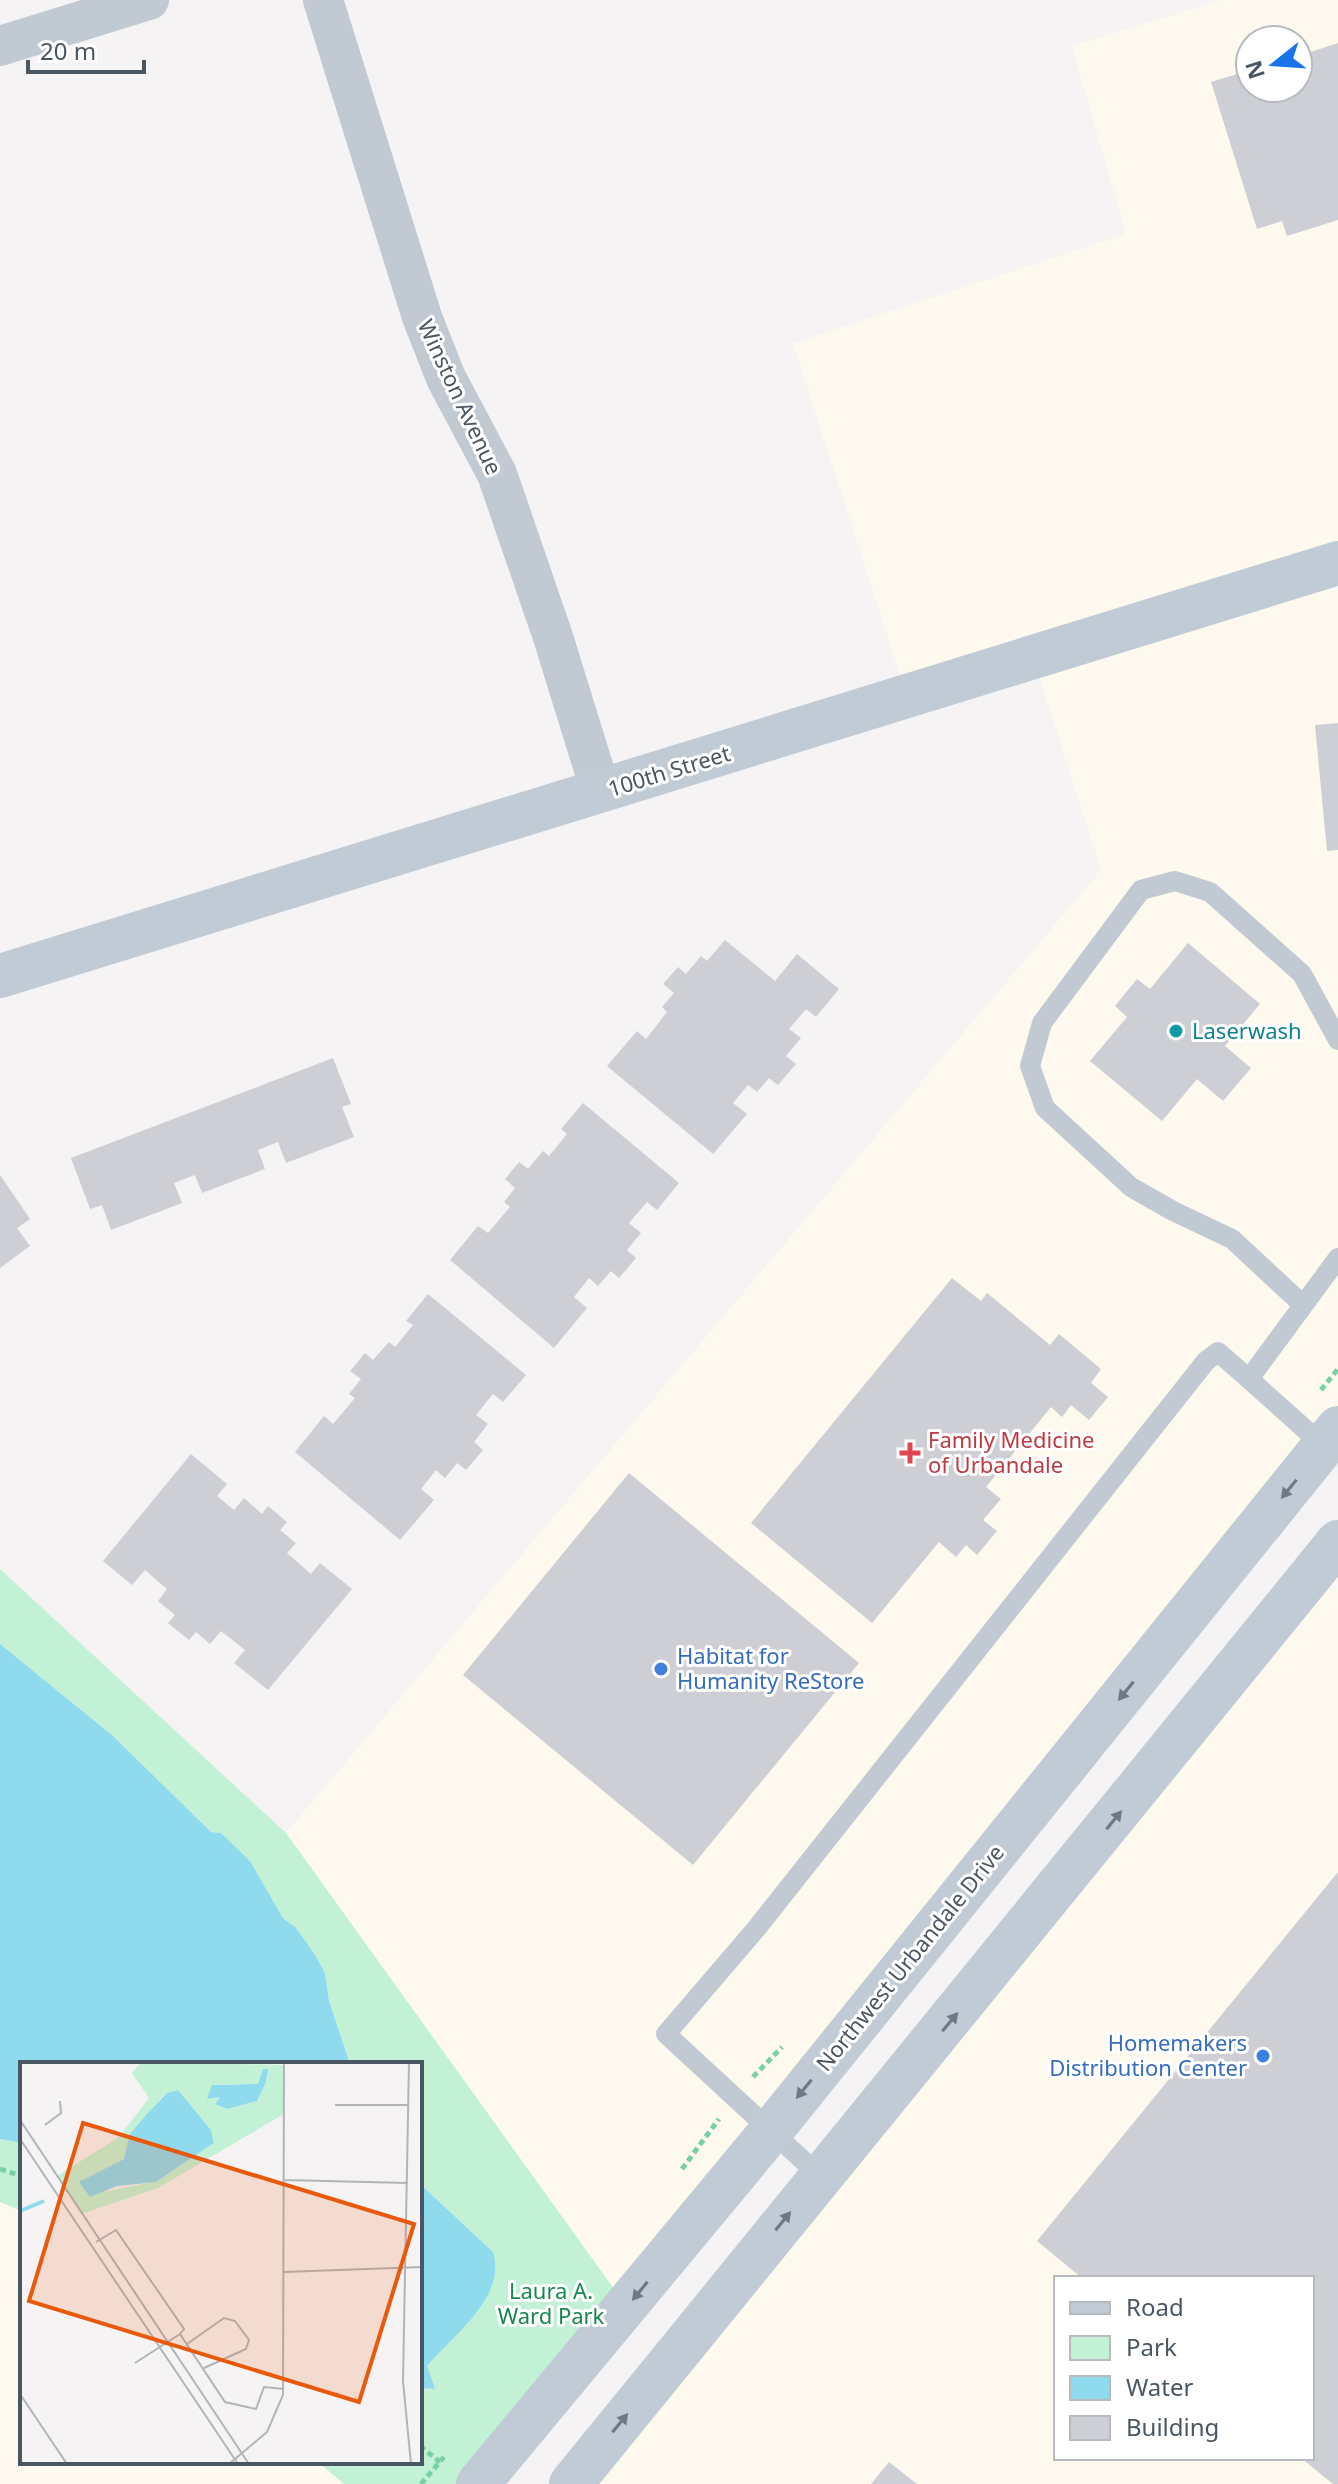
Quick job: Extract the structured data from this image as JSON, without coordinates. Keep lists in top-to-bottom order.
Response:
{
  "streets": {
    "main road": ["100th Street", "Northwest Urbandale Drive"],
    "street": ["Winston Avenue"]
  },
  "crossings": [
    ["Winston Avenue", "100th Street"]
  ],
  "parks": ["Laura A. Ward Park"],
  "places": {
    "other": ["Laserwash", "Habitat for Humanity ReStore", "Homemakers Distribution Center"],
    "health": ["Family Medicine of Urbandale"]
  },
  "legend": [
    "Road",
    "Park",
    "Water",
    "Building"
  ],
  "scale_bar": "20 m",
  "north": "left"
}
